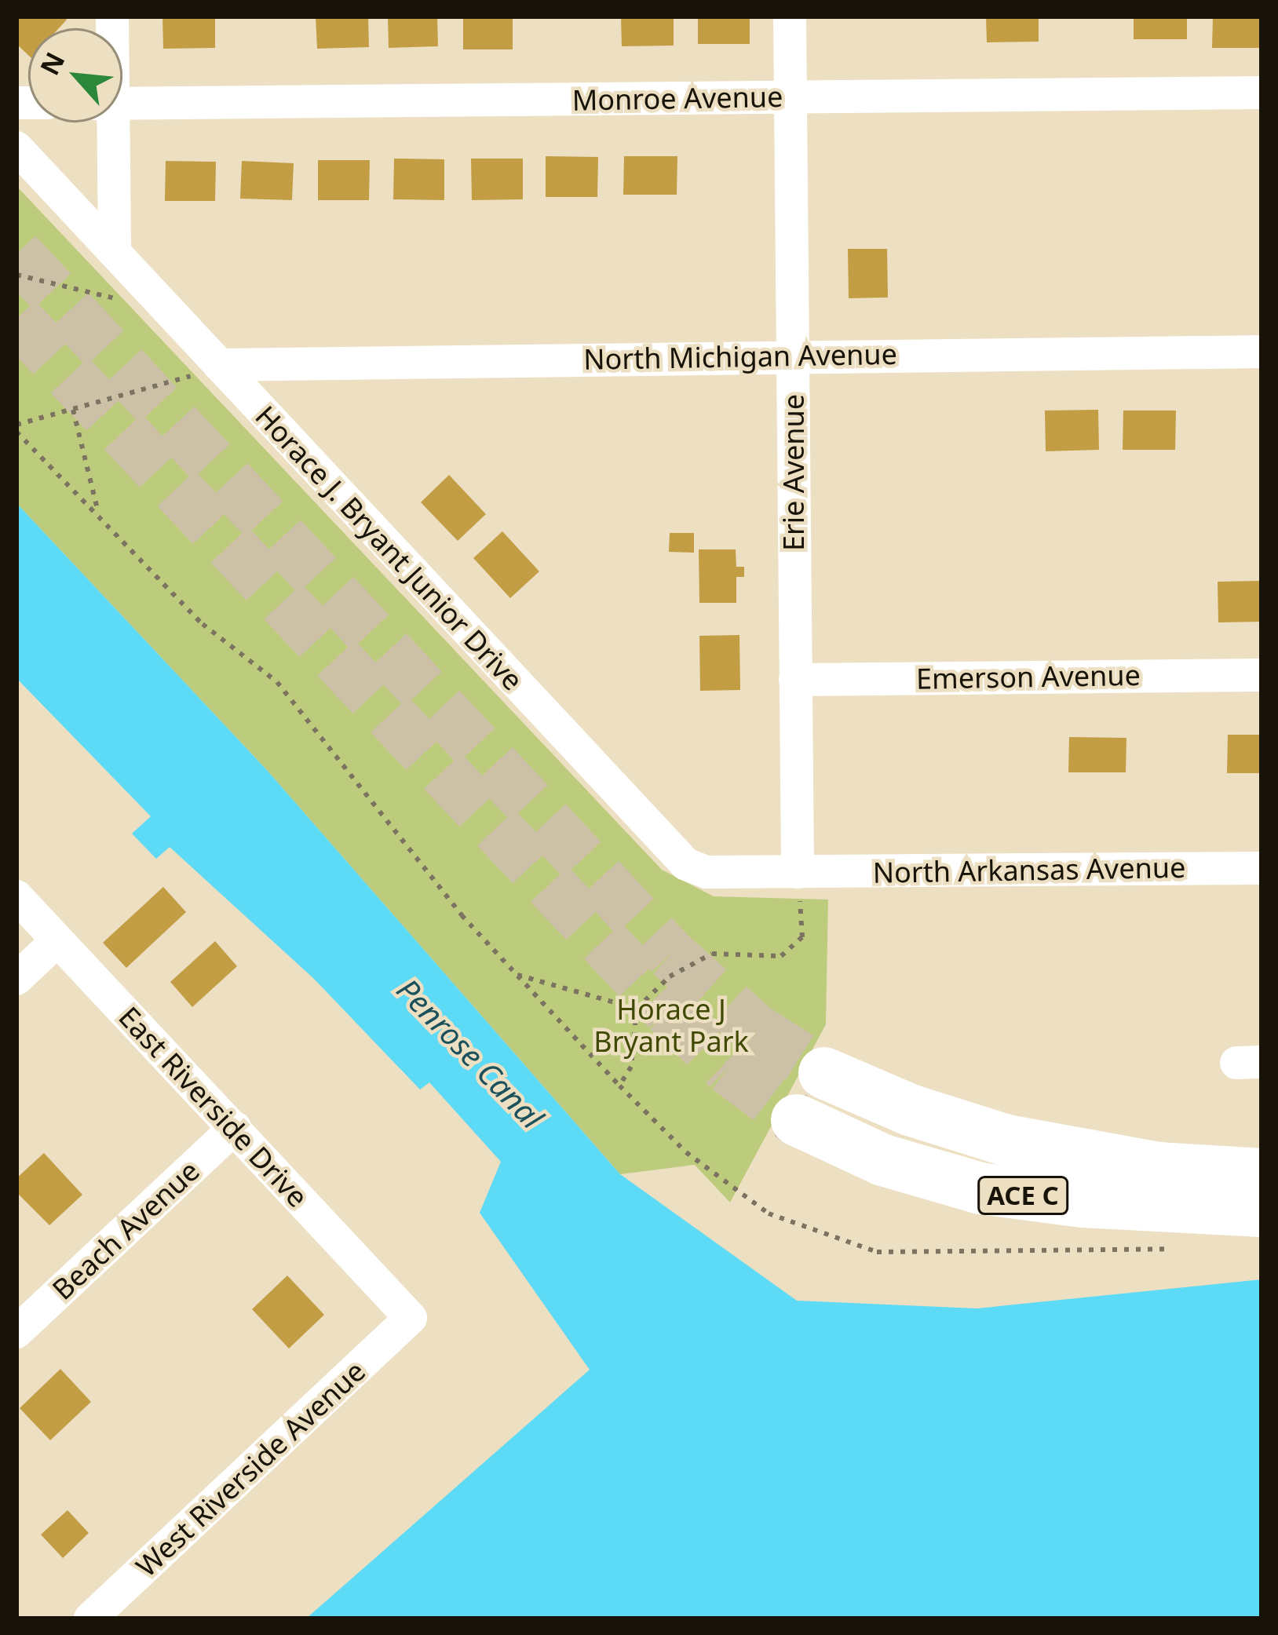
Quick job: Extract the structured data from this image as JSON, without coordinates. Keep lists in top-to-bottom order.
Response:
{
  "streets": {
    "highway": ["ACE C"],
    "street": [
      "Monroe Avenue",
      "North Michigan Avenue",
      "Erie Avenue",
      "Horace J. Bryant Junior Drive",
      "Emerson Avenue",
      "North Arkansas Avenue",
      "East Riverside Drive",
      "Beach Avenue",
      "West Riverside Avenue"
    ]
  },
  "crossings": [
    ["Monroe Avenue", "Erie Avenue"],
    ["North Michigan Avenue", "Erie Avenue"],
    ["North Michigan Avenue", "Horace J. Bryant Junior Drive"],
    ["Erie Avenue", "Horace J. Bryant Junior Drive"],
    ["Erie Avenue", "Emerson Avenue"],
    ["Erie Avenue", "North Arkansas Avenue"],
    ["Horace J. Bryant Junior Drive", "North Arkansas Avenue"],
    ["East Riverside Drive", "Beach Avenue"],
    ["East Riverside Drive", "West Riverside Avenue"]
  ],
  "water": ["Penrose Canal"],
  "parks": ["Horace J Bryant Park"],
  "north": "top left"
}
